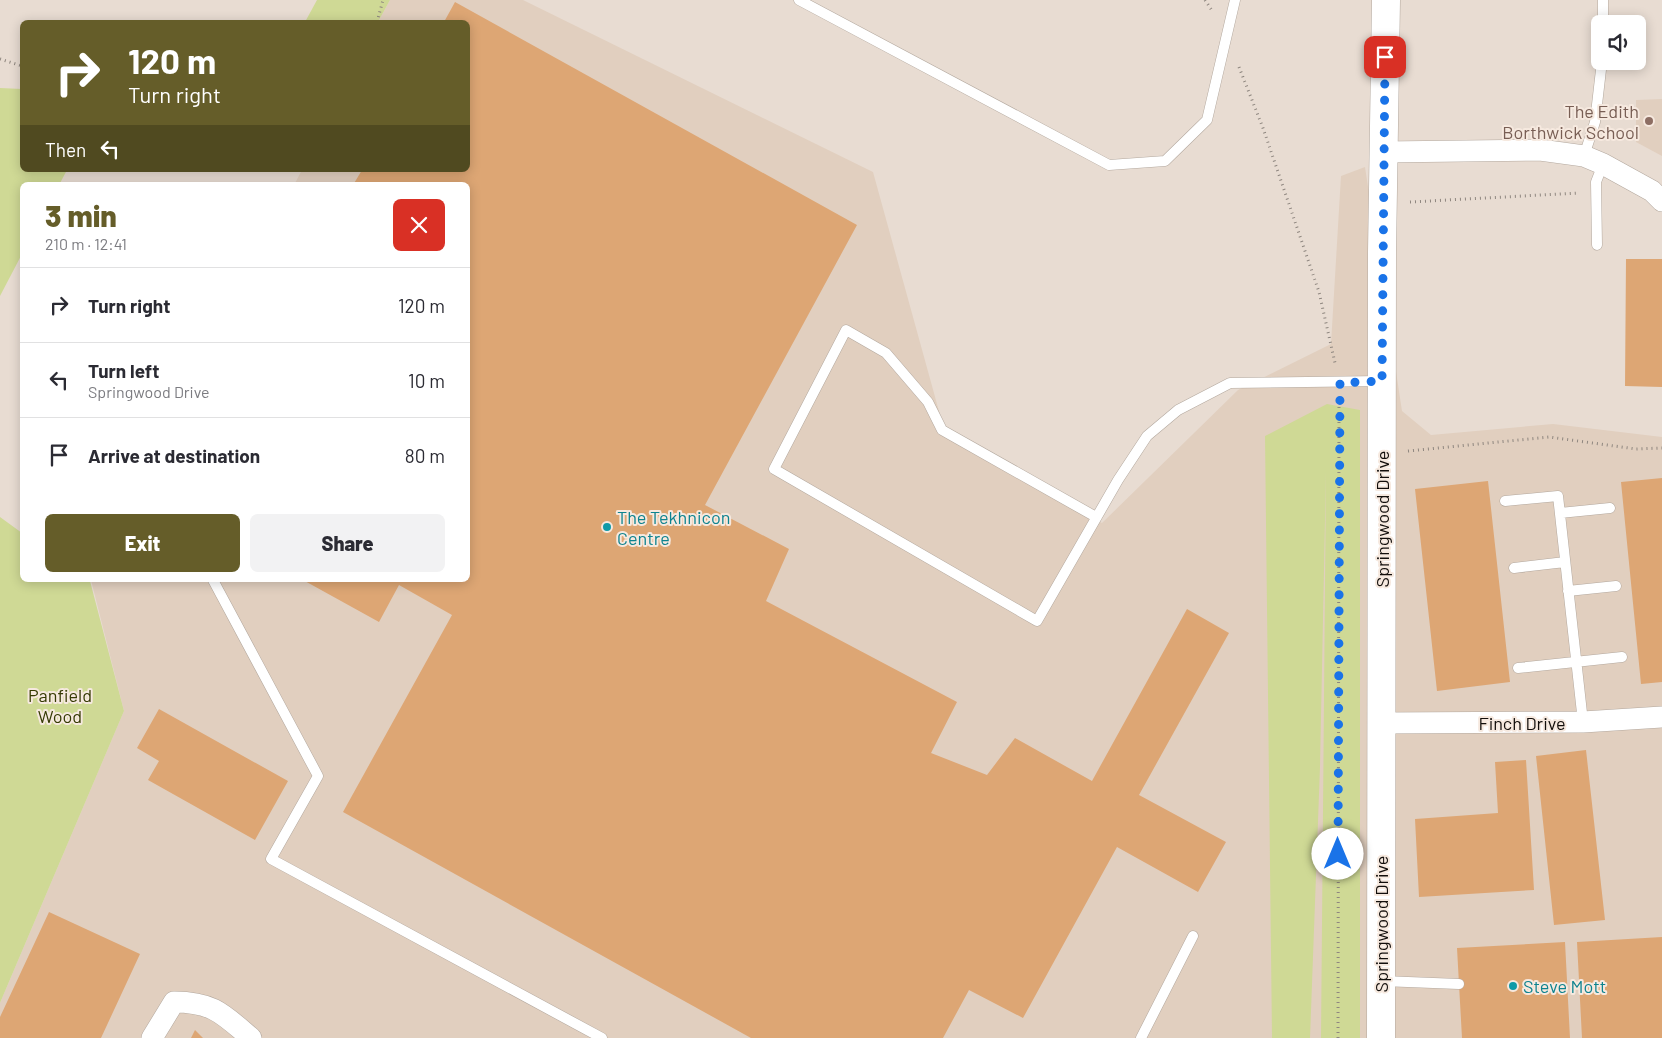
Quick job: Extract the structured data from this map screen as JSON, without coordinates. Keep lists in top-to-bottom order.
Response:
{
  "streets": {
    "street": ["Springwood Drive", "Finch Drive"]
  },
  "crossings": [
    ["Springwood Drive", "Finch Drive"]
  ],
  "parks": ["Panfield Wood"],
  "places": ["The Edith Borthwick School", "The Tekhnicon Centre", "Steve Mott"],
  "page": {
    "turn": ["120 m", "Turn right"],
    "then": "Then",
    "heading": ["3 min", "210 m · 12:41"],
    "list": [
      {
        "name": "Turn right",
        "value": "120 m"
      },
      {
        "name": "Turn left",
        "note": "Springwood Drive",
        "value": "10 m"
      },
      {
        "name": "Arrive at destination",
        "value": "80 m"
      }
    ],
    "buttons": ["Exit", "Share"]
  }
}
